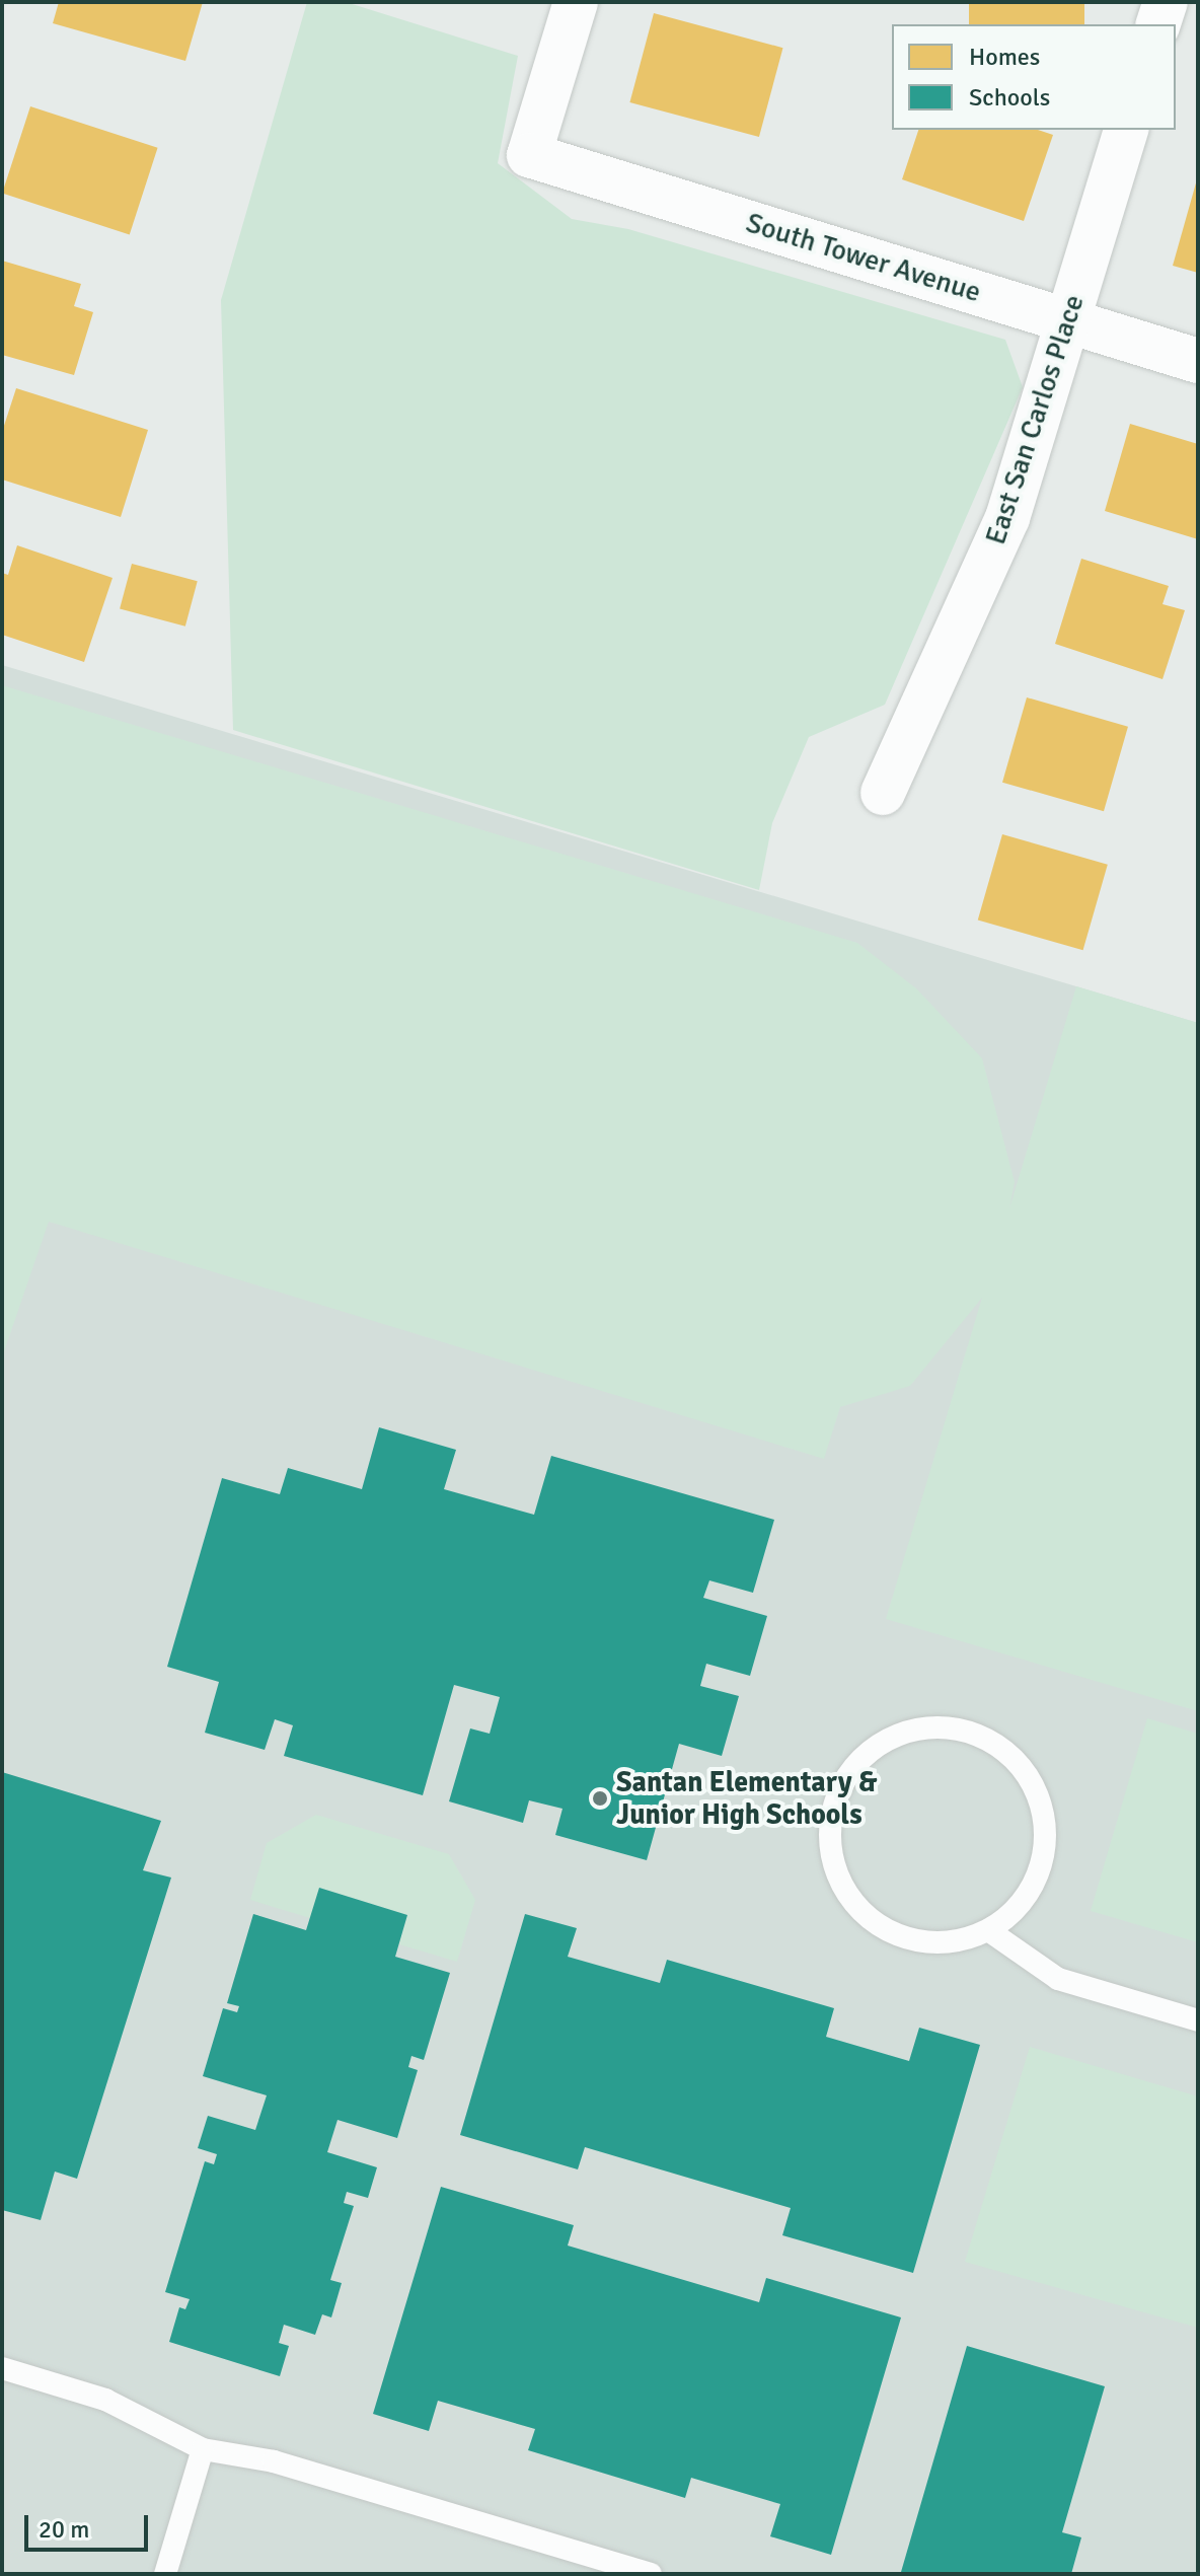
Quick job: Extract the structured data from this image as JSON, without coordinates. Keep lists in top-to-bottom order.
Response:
{
  "streets": {
    "street": ["South Tower Avenue", "East San Carlos Place"]
  },
  "crossings": [
    ["South Tower Avenue", "East San Carlos Place"]
  ],
  "places": ["Santan Elementary & Junior High Schools"],
  "legend": ["Homes", "Schools"],
  "scale_bar": "20 m"
}
